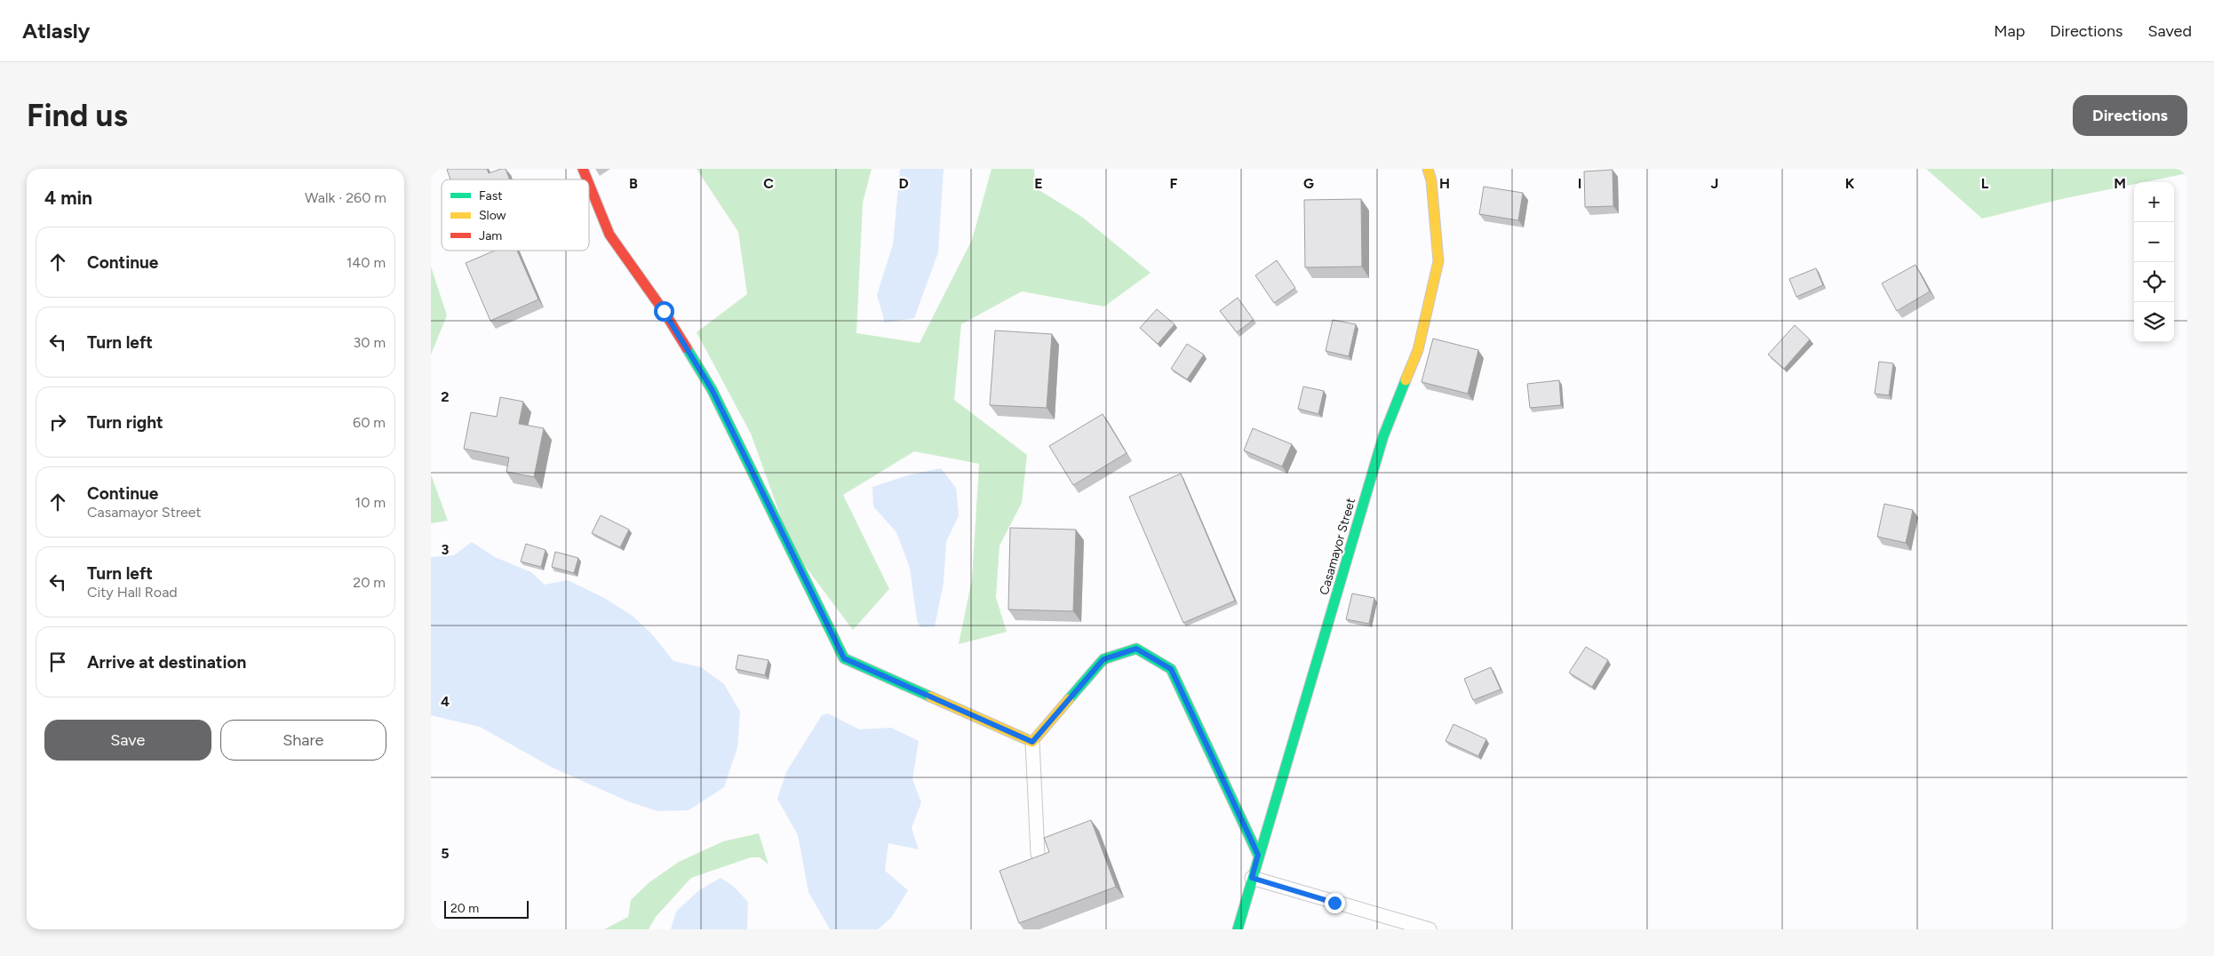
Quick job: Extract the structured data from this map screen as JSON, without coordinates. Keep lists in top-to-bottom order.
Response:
{
  "streets": {
    "street": ["Casamayor Street"]
  },
  "legend": ["Fast", "Slow", "Jam"],
  "scale_bar": "20 m",
  "page": {
    "header": "Atlasly",
    "nav": ["Map", "Directions", "Saved"],
    "buttons": [
      "Directions",
      ["Save", "Share"]
    ],
    "title": "Find us",
    "heading": ["4 min", "Walk · 260 m"],
    "map_buttons": ["+", "−"],
    "list": [
      ["Continue", "140 m"],
      ["Turn left", "30 m"],
      ["Turn right", "60 m"],
      ["Continue", "Casamayor Street", "10 m"],
      ["Turn left", "City Hall Road", "20 m"],
      "Arrive at destination"
    ],
    "scale": "20 m"
  },
  "grid": {
    "columns": [
      "B",
      "C",
      "D",
      "E",
      "F",
      "G",
      "H",
      "I",
      "J",
      "K",
      "L",
      "M"
    ],
    "rows": [
      "2",
      "3",
      "4",
      "5"
    ]
  }
}
